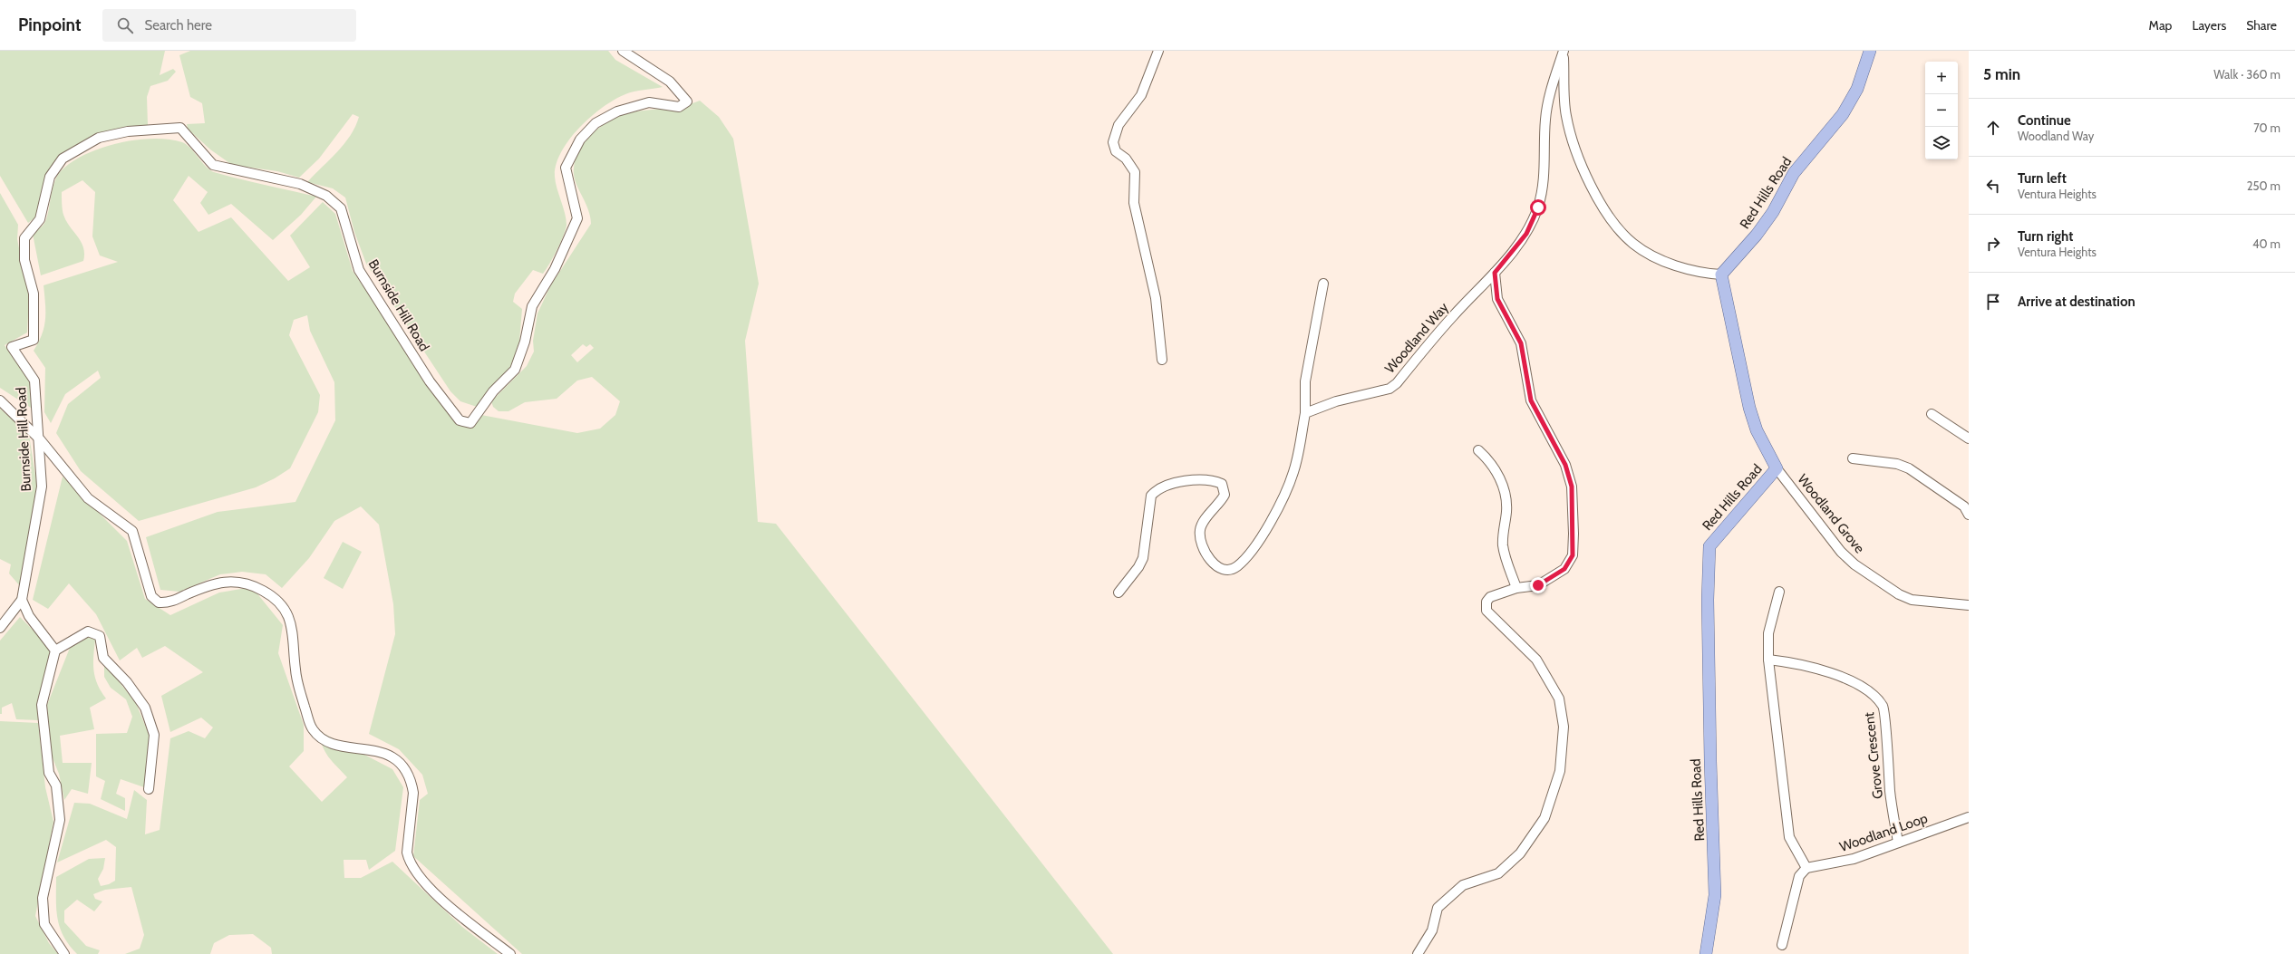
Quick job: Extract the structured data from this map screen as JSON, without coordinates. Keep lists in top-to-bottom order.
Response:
{
  "streets": {
    "main road": ["Red Hills Road"],
    "street": [
      "Burnside Hill Road",
      "Woodland Way",
      "Woodland Grove",
      "Grove Crescent",
      "Woodland Loop"
    ]
  },
  "crossings": [
    ["Red Hills Road", "Woodland Grove"],
    ["Grove Crescent", "Woodland Loop"]
  ],
  "page": {
    "header": "Pinpoint",
    "search": "Search here",
    "nav": ["Map", "Layers", "Share"],
    "heading": ["5 min", "Walk · 360 m"],
    "map_buttons": ["+", "−"],
    "list": [
      ["Continue", "Woodland Way", "70 m"],
      ["Turn left", "Ventura Heights", "250 m"],
      ["Turn right", "Ventura Heights", "40 m"],
      "Arrive at destination"
    ]
  }
}
